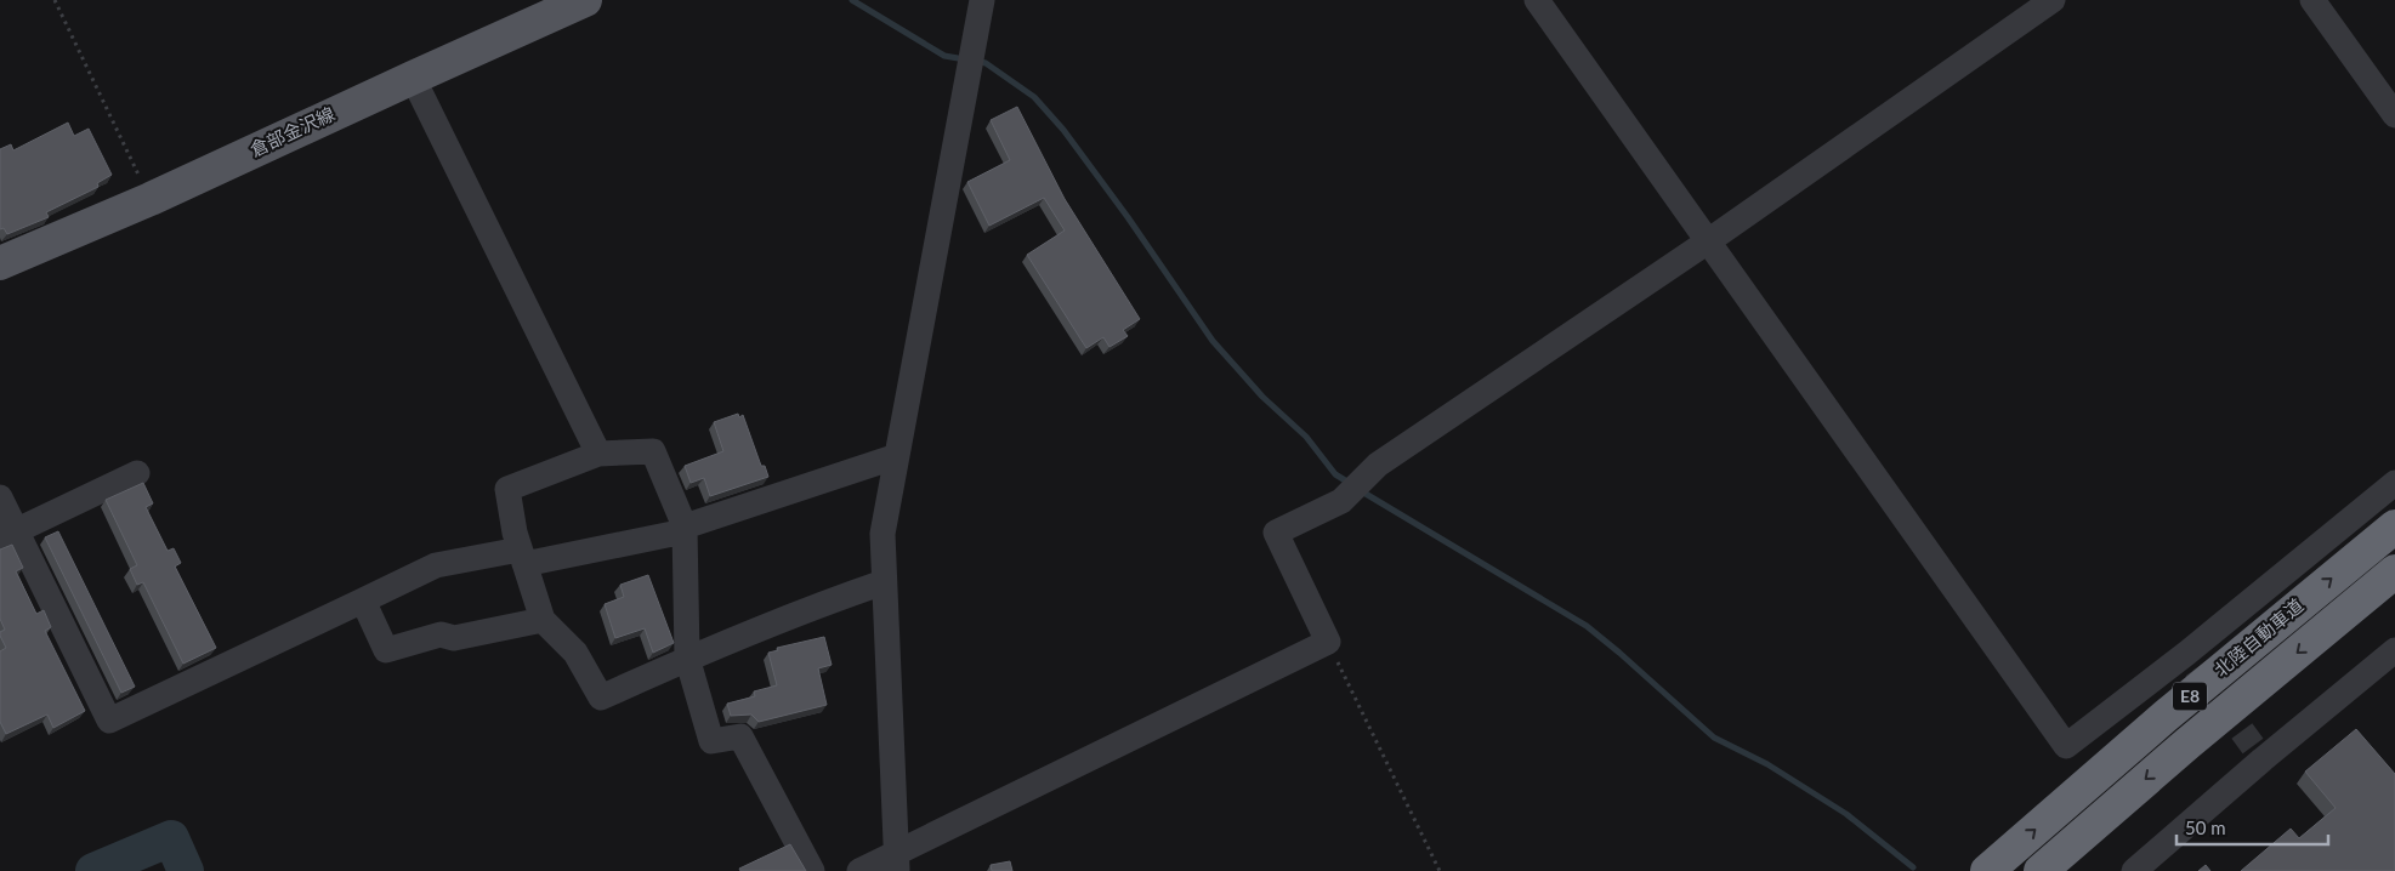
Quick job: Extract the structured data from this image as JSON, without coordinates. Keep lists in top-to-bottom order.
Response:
{
  "streets": {
    "highway": ["北陸自動車道", "E8"],
    "main road": ["倉部金沢線"]
  },
  "scale_bar": "50 m"
}
